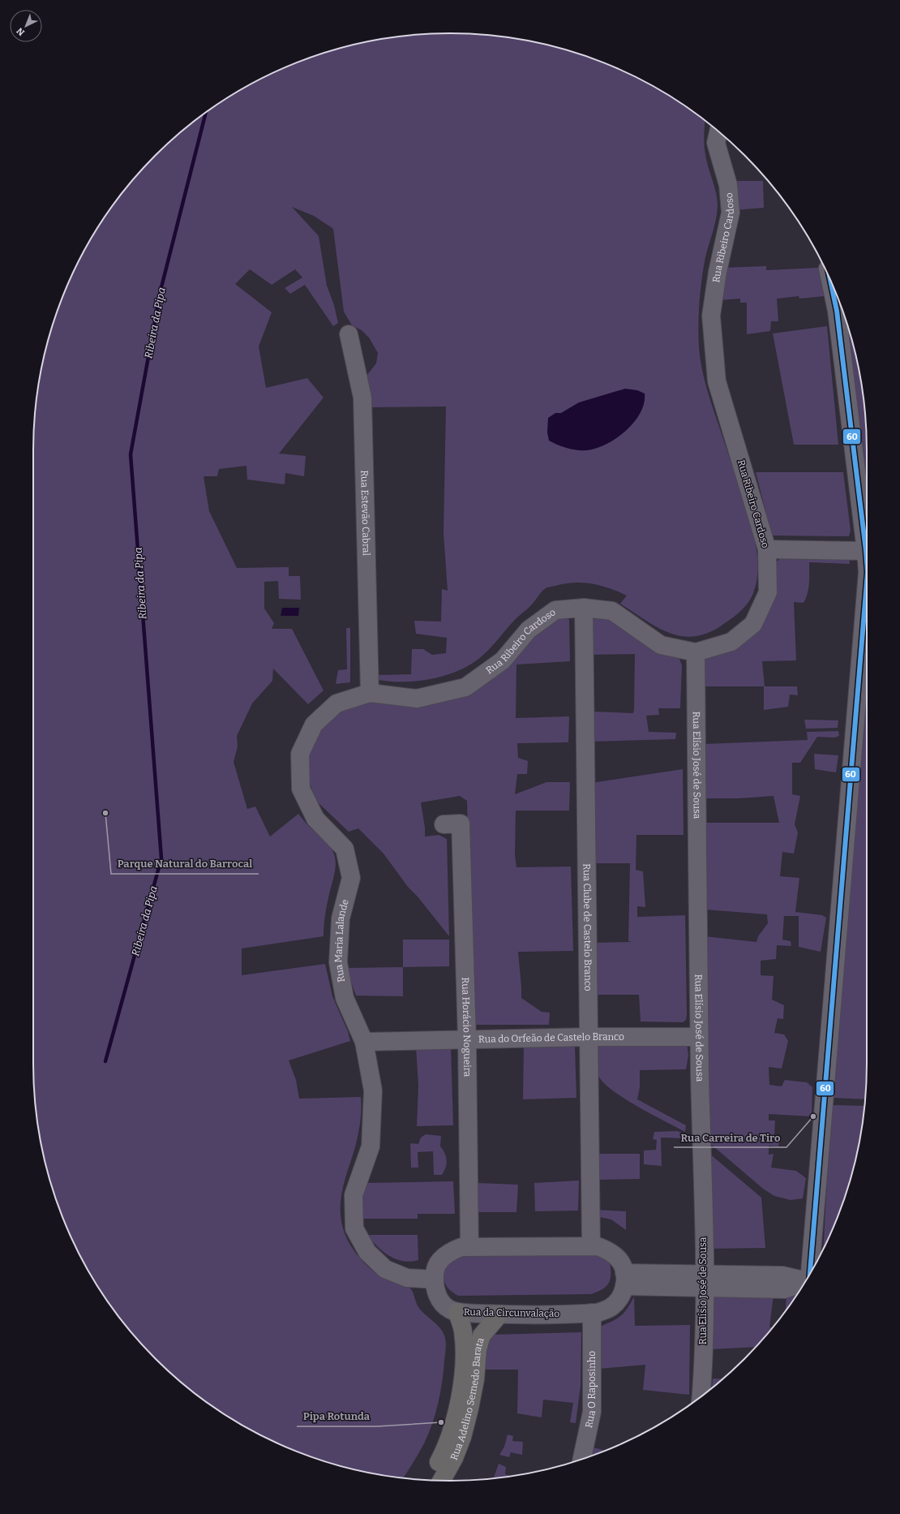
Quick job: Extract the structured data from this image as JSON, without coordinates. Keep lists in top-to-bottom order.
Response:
{
  "streets": {
    "main road": ["Rua Adelino Semedo Barata"],
    "street": [
      "Rua Ribeiro Cardoso",
      "Rua Estevão Cabral",
      "Rua Elísio José de Sousa",
      "Rua Clube de Castelo Branco",
      "Rua Maria Lalande",
      "Rua Horácio Nogueira",
      "Rua do Orfeão de Castelo Branco",
      "Rua da Circunvalação",
      "Rua O Raposinho"
    ]
  },
  "crossings": [
    ["Rua Ribeiro Cardoso", "Rua Estevão Cabral"],
    ["Rua Ribeiro Cardoso", "Rua Elísio José de Sousa"],
    ["Rua Ribeiro Cardoso", "Rua Clube de Castelo Branco"],
    ["Rua Ribeiro Cardoso", "Rua Maria Lalande"],
    ["Rua Estevão Cabral", "Rua Maria Lalande"],
    ["Rua Elísio José de Sousa", "Rua do Orfeão de Castelo Branco"],
    ["Rua Clube de Castelo Branco", "Rua do Orfeão de Castelo Branco"],
    ["Rua Clube de Castelo Branco", "Rua da Circunvalação"],
    ["Rua Maria Lalande", "Rua do Orfeão de Castelo Branco"],
    ["Rua Maria Lalande", "Rua da Circunvalação"],
    ["Rua Horácio Nogueira", "Rua do Orfeão de Castelo Branco"],
    ["Rua Horácio Nogueira", "Rua da Circunvalação"],
    ["Rua da Circunvalação", "Rua O Raposinho"],
    ["Rua da Circunvalação", "Rua Adelino Semedo Barata"]
  ],
  "water": ["Ribeira da Pipa"],
  "places": ["Parque Natural do Barrocal", "Rua Carreira de Tiro", "Pipa Rotunda"],
  "lines": ["transit line 60"],
  "north": "bottom left"
}
